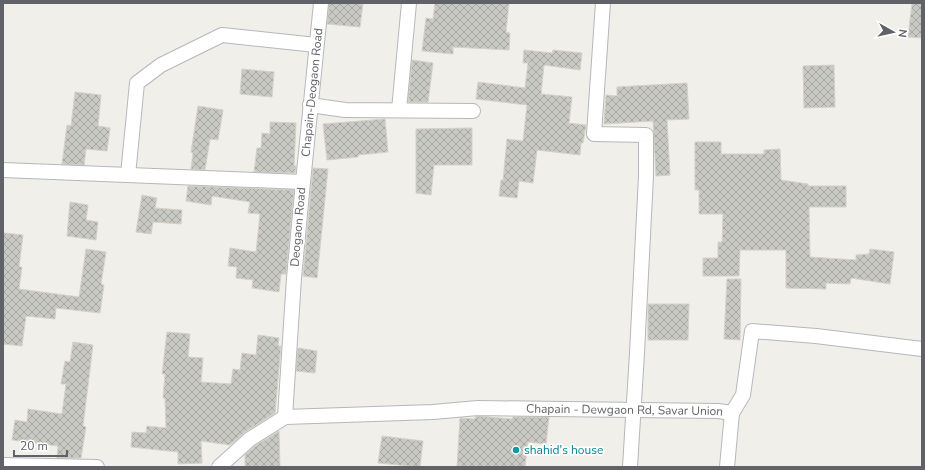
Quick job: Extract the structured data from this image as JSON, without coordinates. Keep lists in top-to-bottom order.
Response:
{
  "streets": {
    "street": ["Chapain-Deogaon Road", "Deogaon Road", "Chapain - Dewgaon Rd, Savar Union"]
  },
  "crossings": [
    ["Chapain-Deogaon Road", "Deogaon Road"],
    ["Deogaon Road", "Chapain - Dewgaon Rd, Savar Union"]
  ],
  "places": ["shahid's house"],
  "scale_bar": "20 m",
  "north": "right"
}
